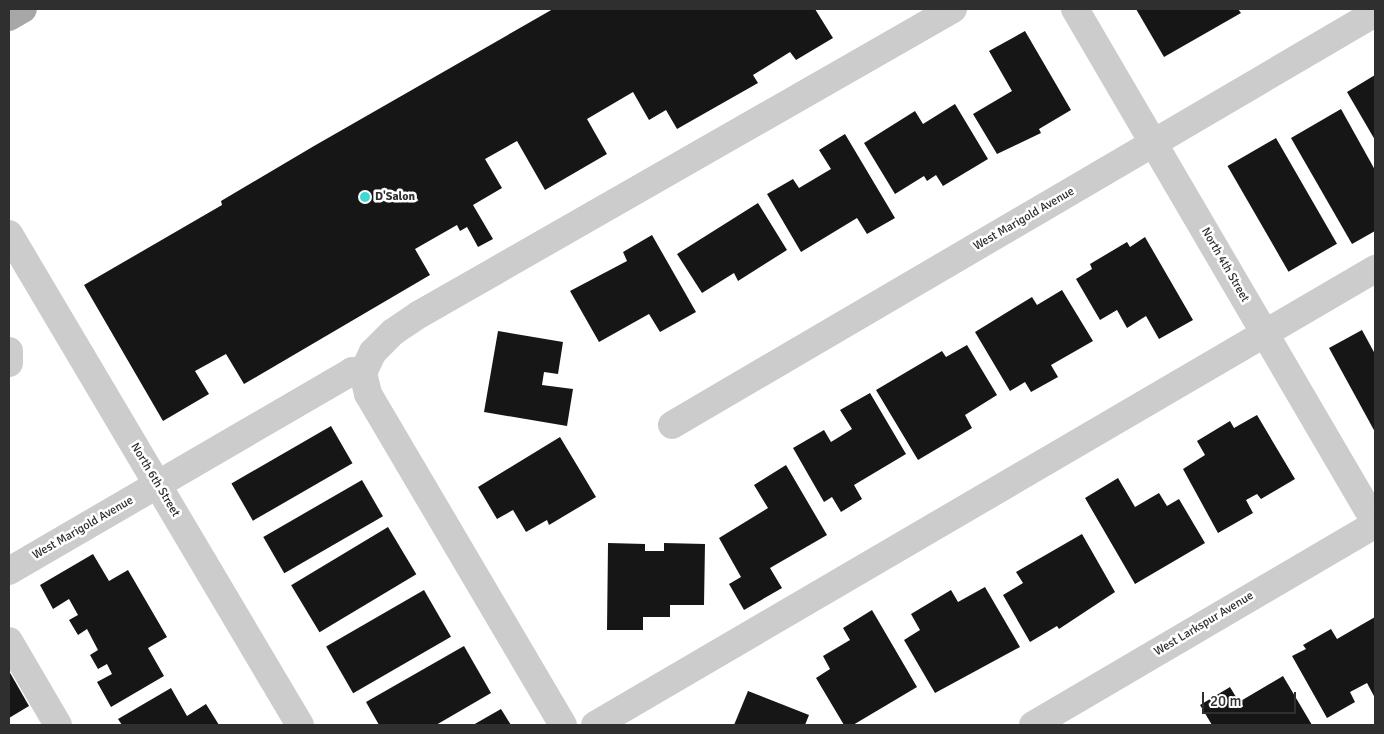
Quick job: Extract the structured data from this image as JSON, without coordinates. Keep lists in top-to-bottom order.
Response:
{
  "streets": {
    "street": [
      "West Marigold Avenue",
      "North 4th Street",
      "North 6th Street",
      "West Larkspur Avenue"
    ]
  },
  "crossings": [
    ["West Marigold Avenue", "North 4th Street"],
    ["West Marigold Avenue", "North 6th Street"],
    ["North 4th Street", "West Larkspur Avenue"]
  ],
  "places": ["D'Salon"],
  "scale_bar": "20 m"
}
